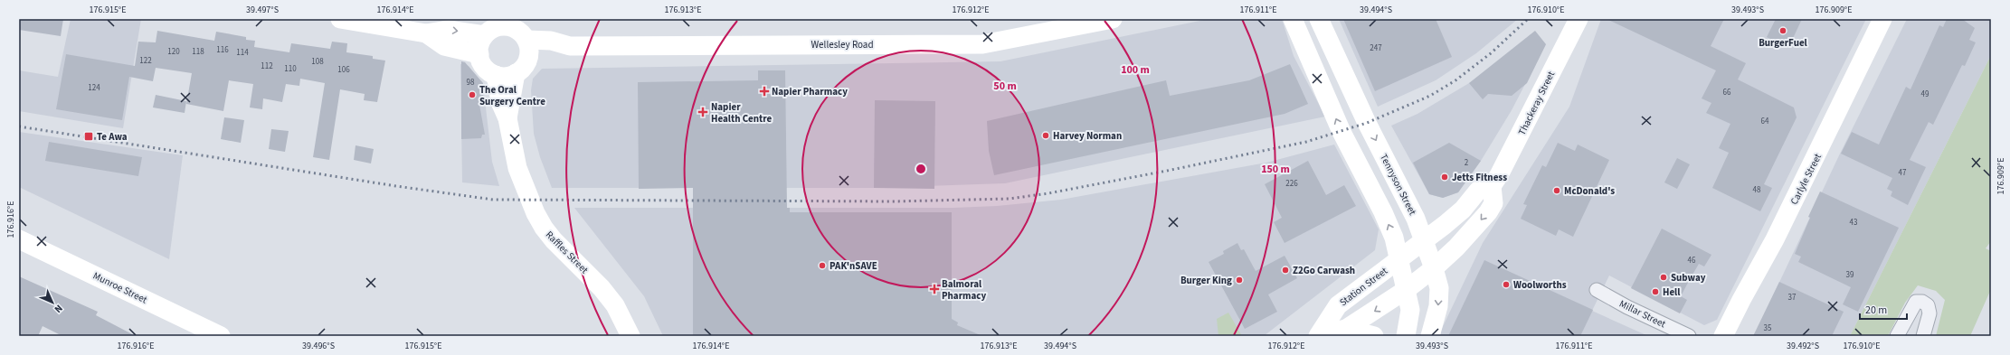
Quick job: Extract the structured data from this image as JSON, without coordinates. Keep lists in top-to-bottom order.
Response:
{
  "streets": {
    "main road": [
      "Wellesley Road",
      "Thackeray Street",
      "Carlyle Street",
      "Tennyson Street",
      "Raffles Street",
      "Station Street",
      "Munroe Street"
    ],
    "street": ["Millar Street"]
  },
  "crossings": [
    ["Wellesley Road", "Raffles Street"]
  ],
  "places": {
    "other": [
      "BurgerFuel",
      "The Oral Surgery Centre",
      "Harvey Norman",
      "Jetts Fitness",
      "McDonald's",
      "PAK'nSAVE",
      "Z2Go Carwash",
      "Subway",
      "Burger King",
      "Woolworths",
      "Hell"
    ],
    "health": ["Napier Pharmacy", "Napier Health Centre", "Balmoral Pharmacy"],
    "transit": ["Te Awa"]
  },
  "house_numbers": [
    "247",
    "116",
    "120",
    "118",
    "114",
    "122",
    "108",
    "112",
    "110",
    "106",
    "98",
    "124",
    "66",
    "49",
    "64",
    "2",
    "47",
    "226",
    "48",
    "43",
    "46",
    "39",
    "37",
    "35"
  ],
  "scale_bar": "20 m",
  "north": "bottom right",
  "coordinates": [
    "176.915°E",
    "39.497°S",
    "176.914°E",
    "176.913°E",
    "176.912°E",
    "176.911°E",
    "39.494°S",
    "176.910°E",
    "39.493°S",
    "176.909°E",
    "176.916°E",
    "39.496°S",
    "39.492°S"
  ],
  "rings": ["100 m", "50 m", "150 m"]
}
